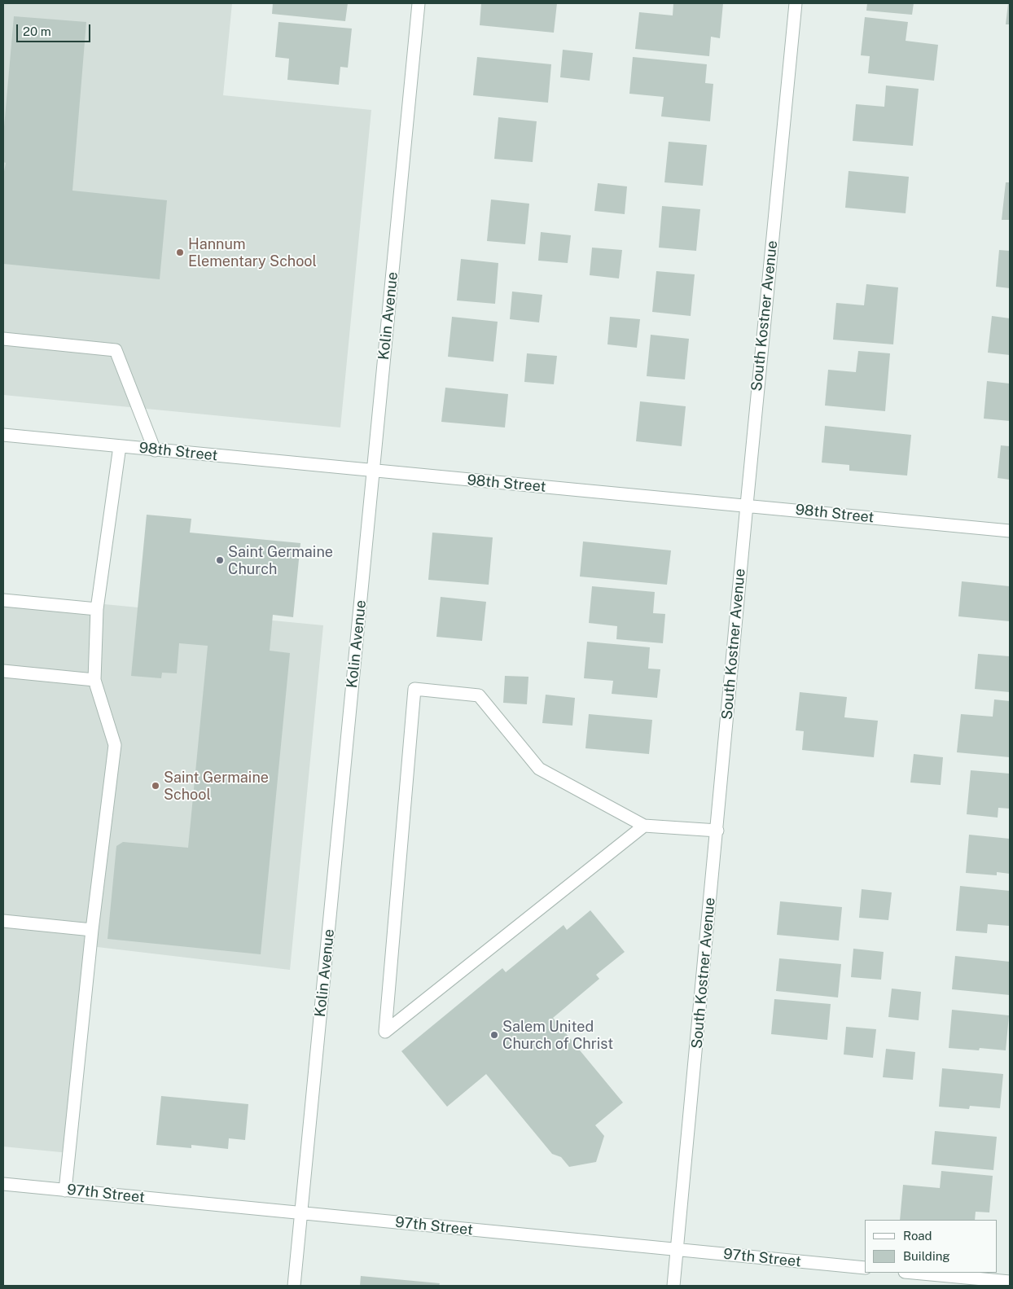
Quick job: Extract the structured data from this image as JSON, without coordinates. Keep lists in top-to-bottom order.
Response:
{
  "streets": {
    "street": [
      "Kolin Avenue",
      "South Kostner Avenue",
      "98th Street",
      "97th Street"
    ]
  },
  "crossings": [
    ["Kolin Avenue", "98th Street"],
    ["Kolin Avenue", "97th Street"],
    ["South Kostner Avenue", "98th Street"],
    ["South Kostner Avenue", "97th Street"]
  ],
  "places": [
    "Hannum Elementary School",
    "Saint Germaine Church",
    "Saint Germaine School",
    "Salem United Church of Christ"
  ],
  "legend": ["Road", "Building"],
  "scale_bar": "20 m"
}
